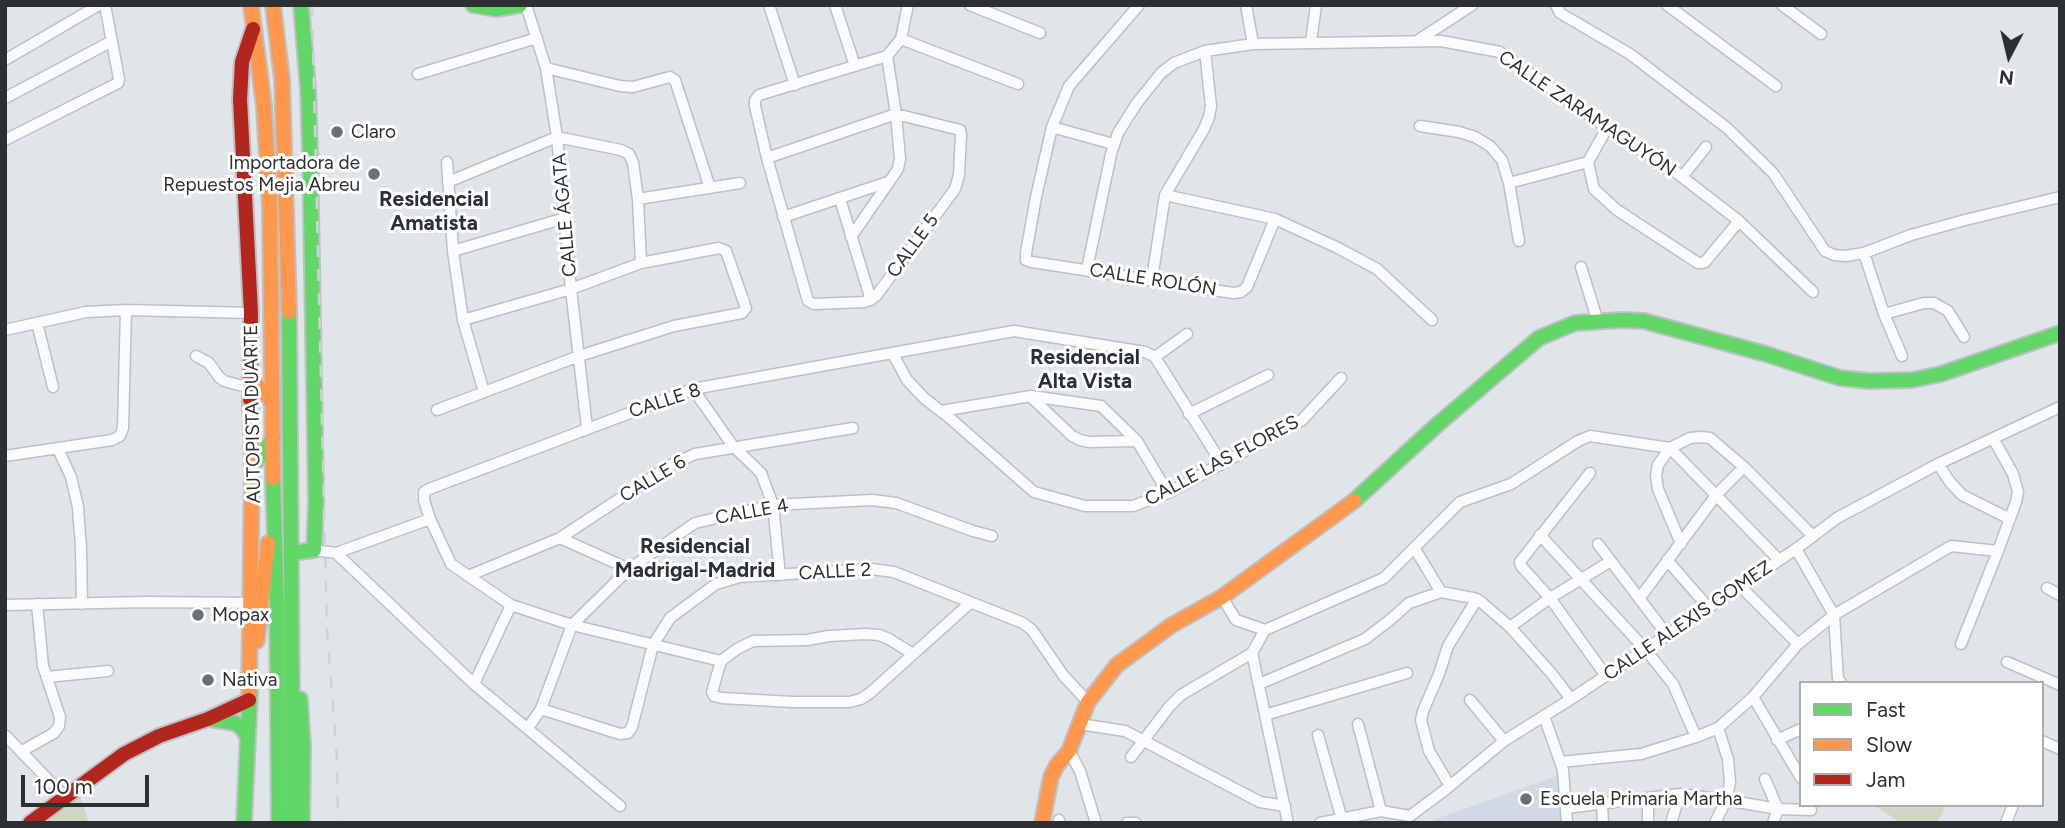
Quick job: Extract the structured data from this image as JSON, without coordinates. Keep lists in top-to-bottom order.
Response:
{
  "streets": {
    "main road": ["AUTOPISTA DUARTE"],
    "street": [
      "CALLE ZARAMAGUYÓN",
      "CALLE ÁGATA",
      "CALLE 5",
      "CALLE ROLÓN",
      "CALLE 8",
      "CALLE LAS FLORES",
      "CALLE 6",
      "CALLE 4",
      "CALLE 2",
      "CALLE ALEXIS GOMEZ"
    ]
  },
  "crossings": [
    ["CALLE ZARAMAGUYÓN", "CALLE ROLÓN"],
    ["CALLE ÁGATA", "CALLE 8"],
    ["CALLE 8", "CALLE LAS FLORES"],
    ["CALLE 8", "CALLE 6"],
    ["CALLE 8", "CALLE 4"],
    ["CALLE 8", "CALLE 2"],
    ["CALLE 4", "CALLE 2"]
  ],
  "districts": ["Residencial Amatista", "Residencial Alta Vista", "Residencial Madrigal-Madrid"],
  "places": [
    "Claro",
    "Importadora de Repuestos Mejia Abreu",
    "Mopax",
    "Nativa",
    "Escuela Primaria Martha"
  ],
  "legend": ["Fast", "Slow", "Jam"],
  "scale_bar": "100 m",
  "north": "bottom"
}
